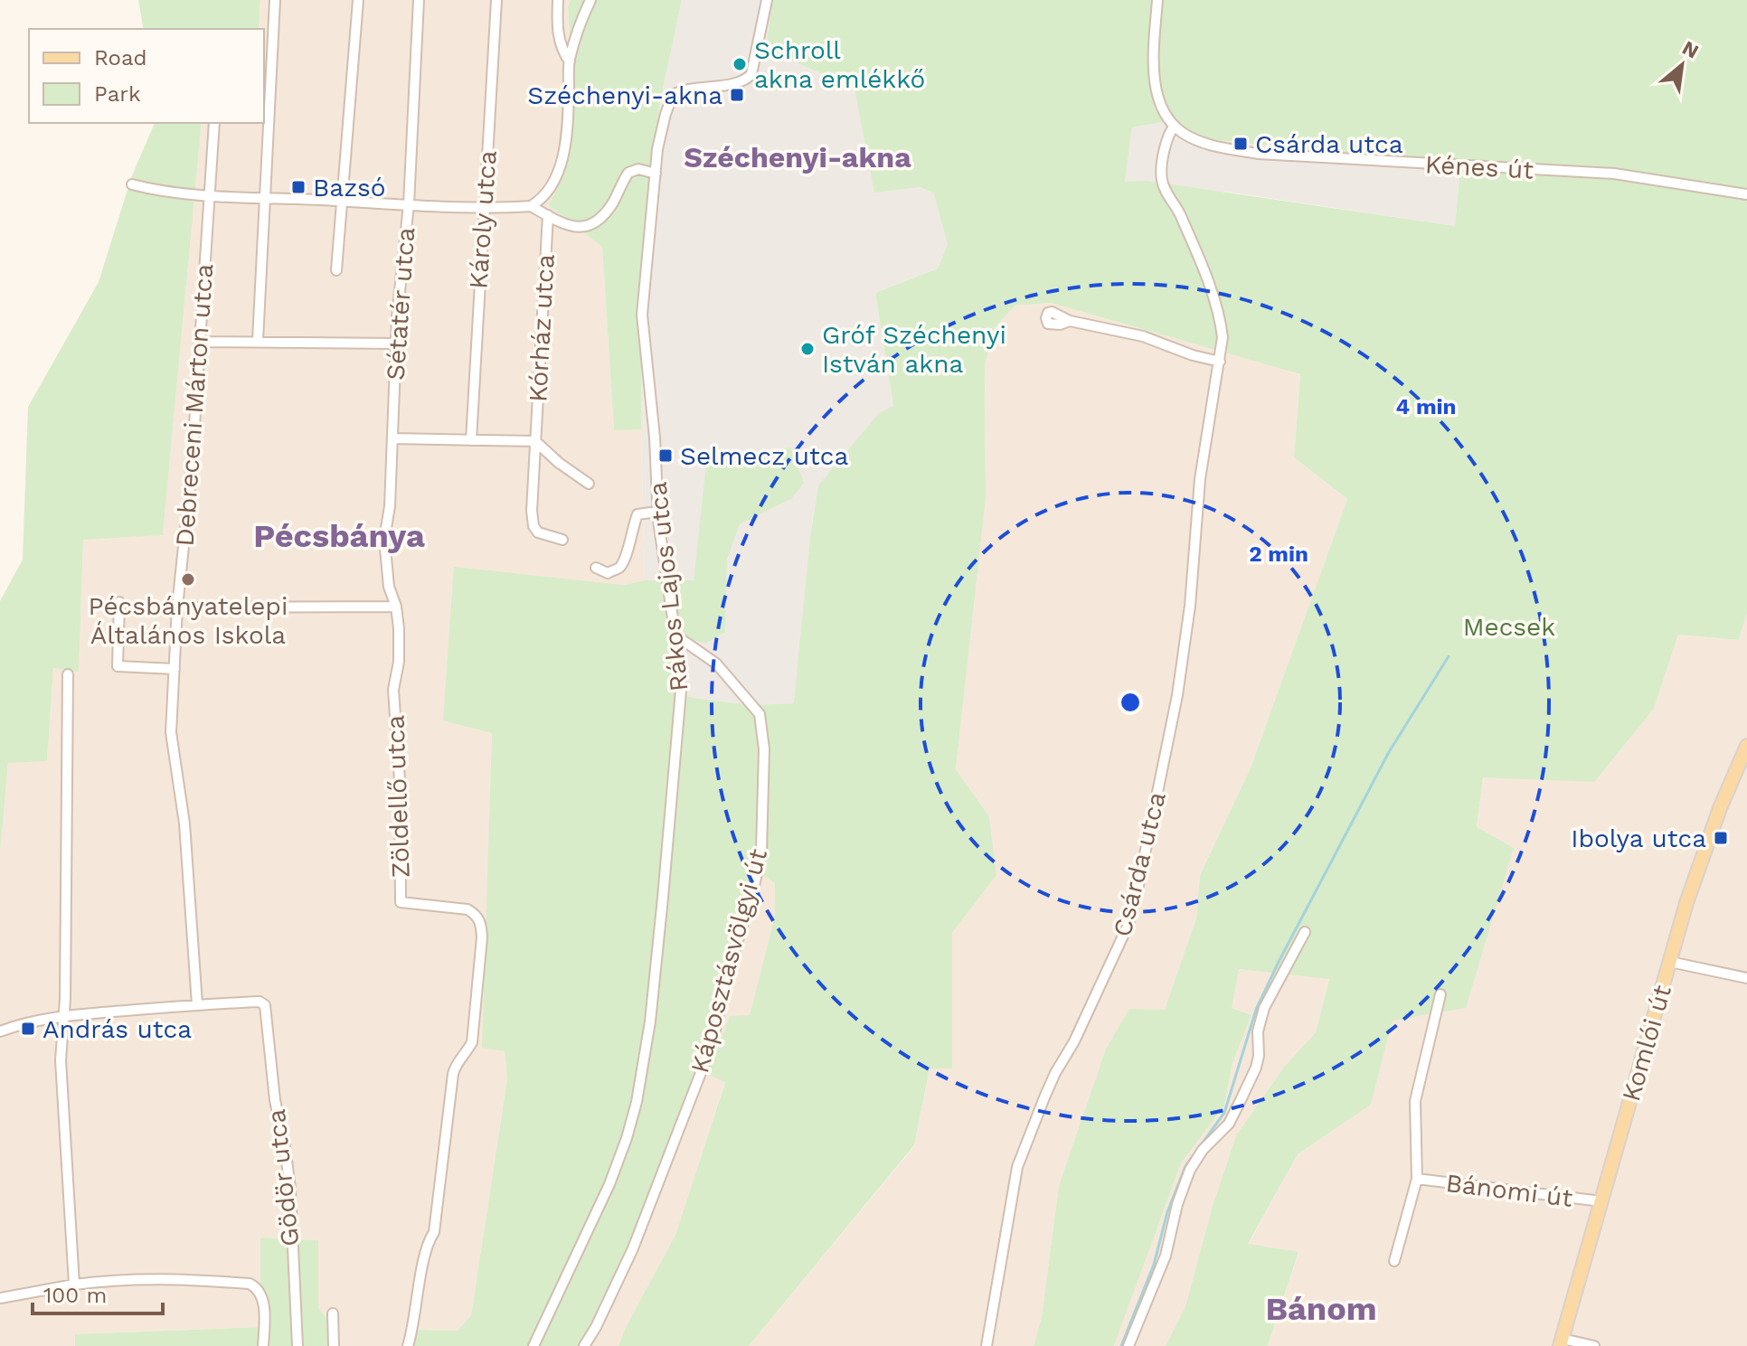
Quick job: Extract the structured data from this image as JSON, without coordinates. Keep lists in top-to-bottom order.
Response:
{
  "streets": {
    "main road": ["Komlói út"],
    "street": [
      "Kénes út",
      "Károly utca",
      "Sétatér utca",
      "Kórház utca",
      "Debreceni Márton utca",
      "Rákos Lajos utca",
      "Zöldellő utca",
      "Csárda utca",
      "Káposztásvölgyi út",
      "Gödör utca",
      "Bánomi út"
    ]
  },
  "crossings": [
    ["Kénes út", "Csárda utca"],
    ["Sétatér utca", "Zöldellő utca"],
    ["Debreceni Márton utca", "Gödör utca"],
    ["Rákos Lajos utca", "Káposztásvölgyi út"],
    ["Komlói út", "Bánomi út"]
  ],
  "districts": ["Széchenyi-akna", "Pécsbánya", "Bánom"],
  "parks": ["Mecsek"],
  "places": {
    "other": ["Schroll akna emlékkő", "Gróf Széchenyi István akna", "Pécsbányatelepi Általános Iskola"],
    "transit": [
      "Széchenyi-akna",
      "Csárda utca",
      "Bazsó",
      "Selmecz utca",
      "Ibolya utca",
      "András utca"
    ]
  },
  "legend": ["Road", "Park"],
  "scale_bar": "100 m",
  "north": "top right",
  "rings": ["4 min", "2 min"]
}
